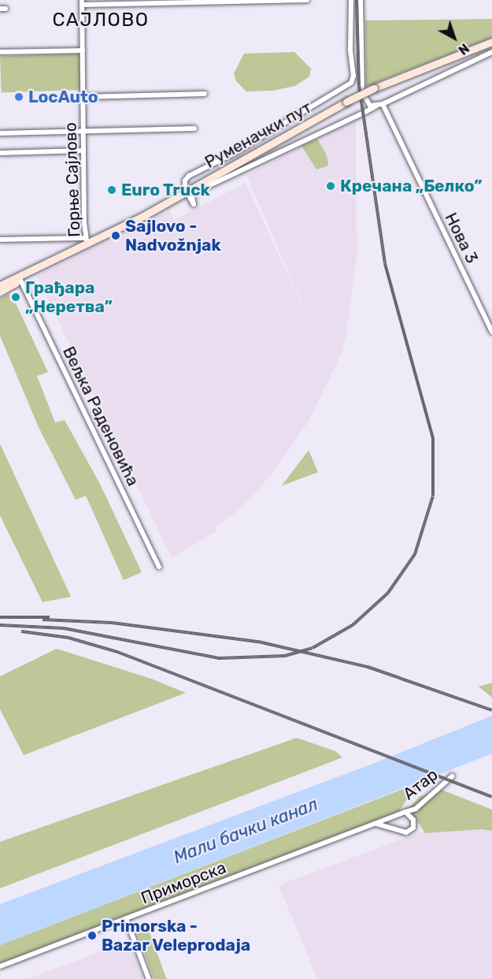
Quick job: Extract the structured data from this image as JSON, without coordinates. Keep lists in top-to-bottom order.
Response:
{
  "streets": {
    "main road": ["Руменачки пут"],
    "street": [
      "Горње Сајлово",
      "Нова 3",
      "Вељка Раденовића",
      "Атар",
      "Приморска"
    ]
  },
  "crossings": [
    ["Руменачки пут", "Горње Сајлово"],
    ["Руменачки пут", "Вељка Раденовића"],
    ["Атар", "Приморска"]
  ],
  "districts": ["САЈЛОВО"],
  "water": ["Мали бачки канал"],
  "places": [
    "LocAuto",
    "Кречана „Белко”",
    "Euro Truck",
    "Sajlovo - Nadvožnjak",
    "Грађара „Неретва”",
    "Primorska - Bazar Veleprodaja"
  ],
  "north": "bottom right"
}
